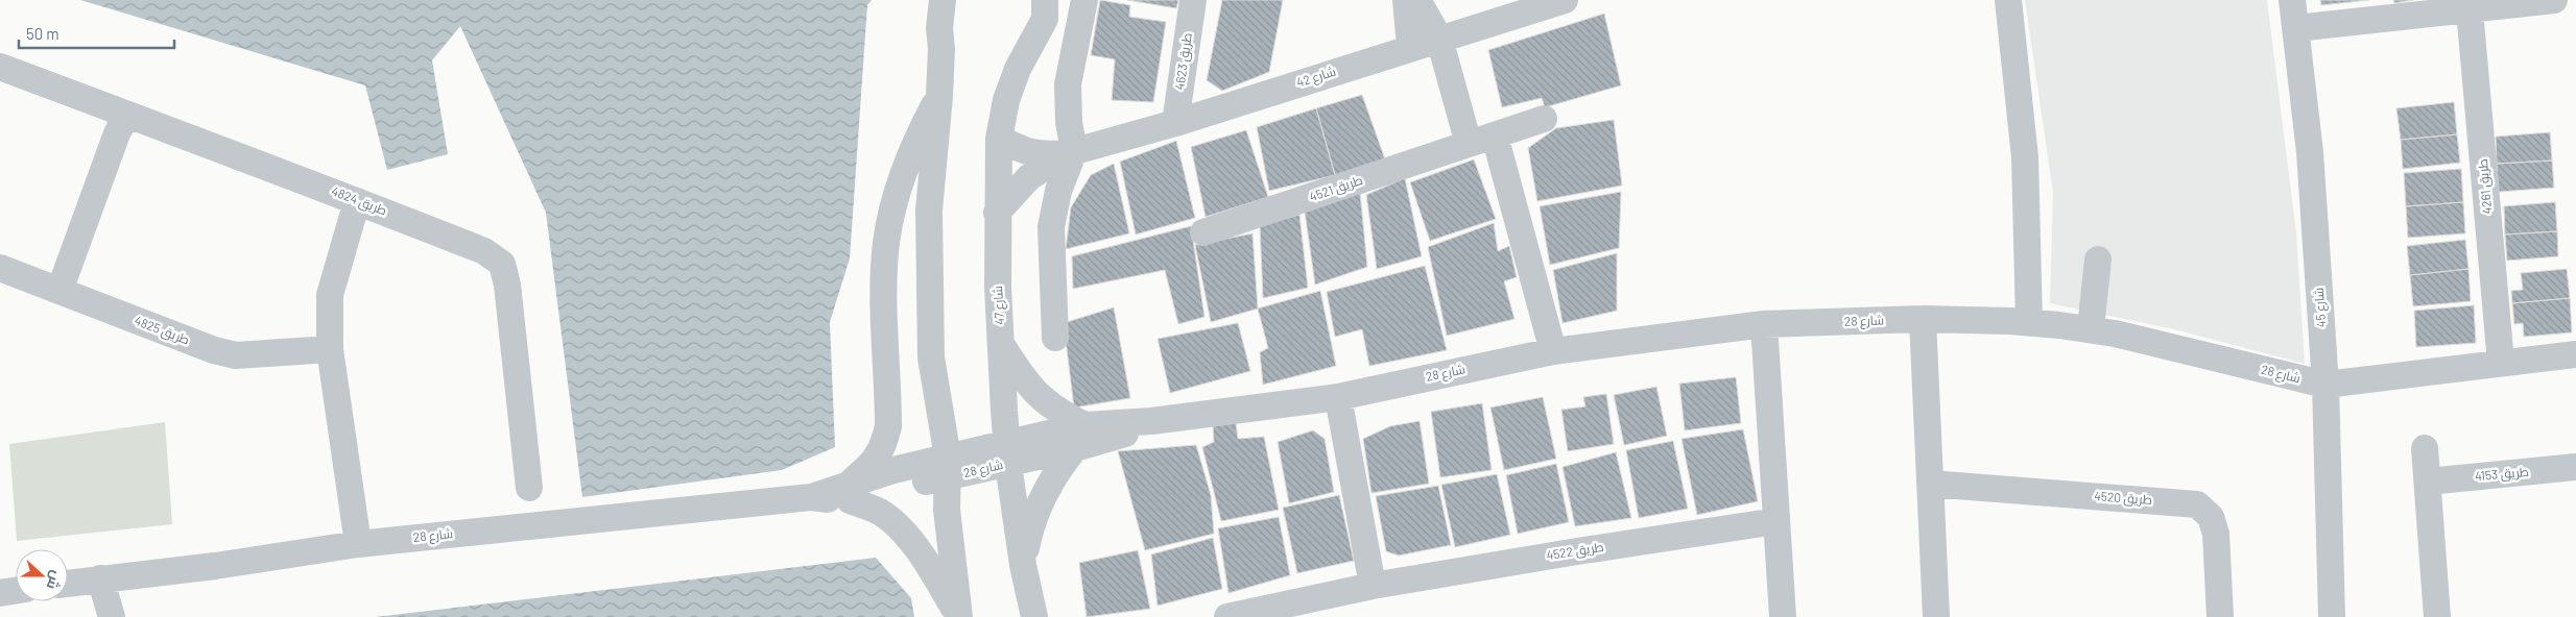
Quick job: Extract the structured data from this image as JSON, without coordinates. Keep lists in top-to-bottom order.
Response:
{
  "streets": {
    "street": [
      "طريق 4623",
      "شارع 42",
      "طريق 4261",
      "طريق 4521",
      "طريق 4824",
      "شارع 47",
      "شارع 45",
      "شارع 28",
      "طريق 4825",
      "طريق 4153",
      "طريق 4520",
      "طريق 4522"
    ]
  },
  "crossings": [
    ["طريق 4623", "شارع 42"],
    ["شارع 42", "شارع 47"],
    ["طريق 4261", "شارع 28"],
    ["شارع 47", "شارع 28"],
    ["شارع 45", "شارع 28"]
  ],
  "scale_bar": "50 m",
  "north": "right"
}
